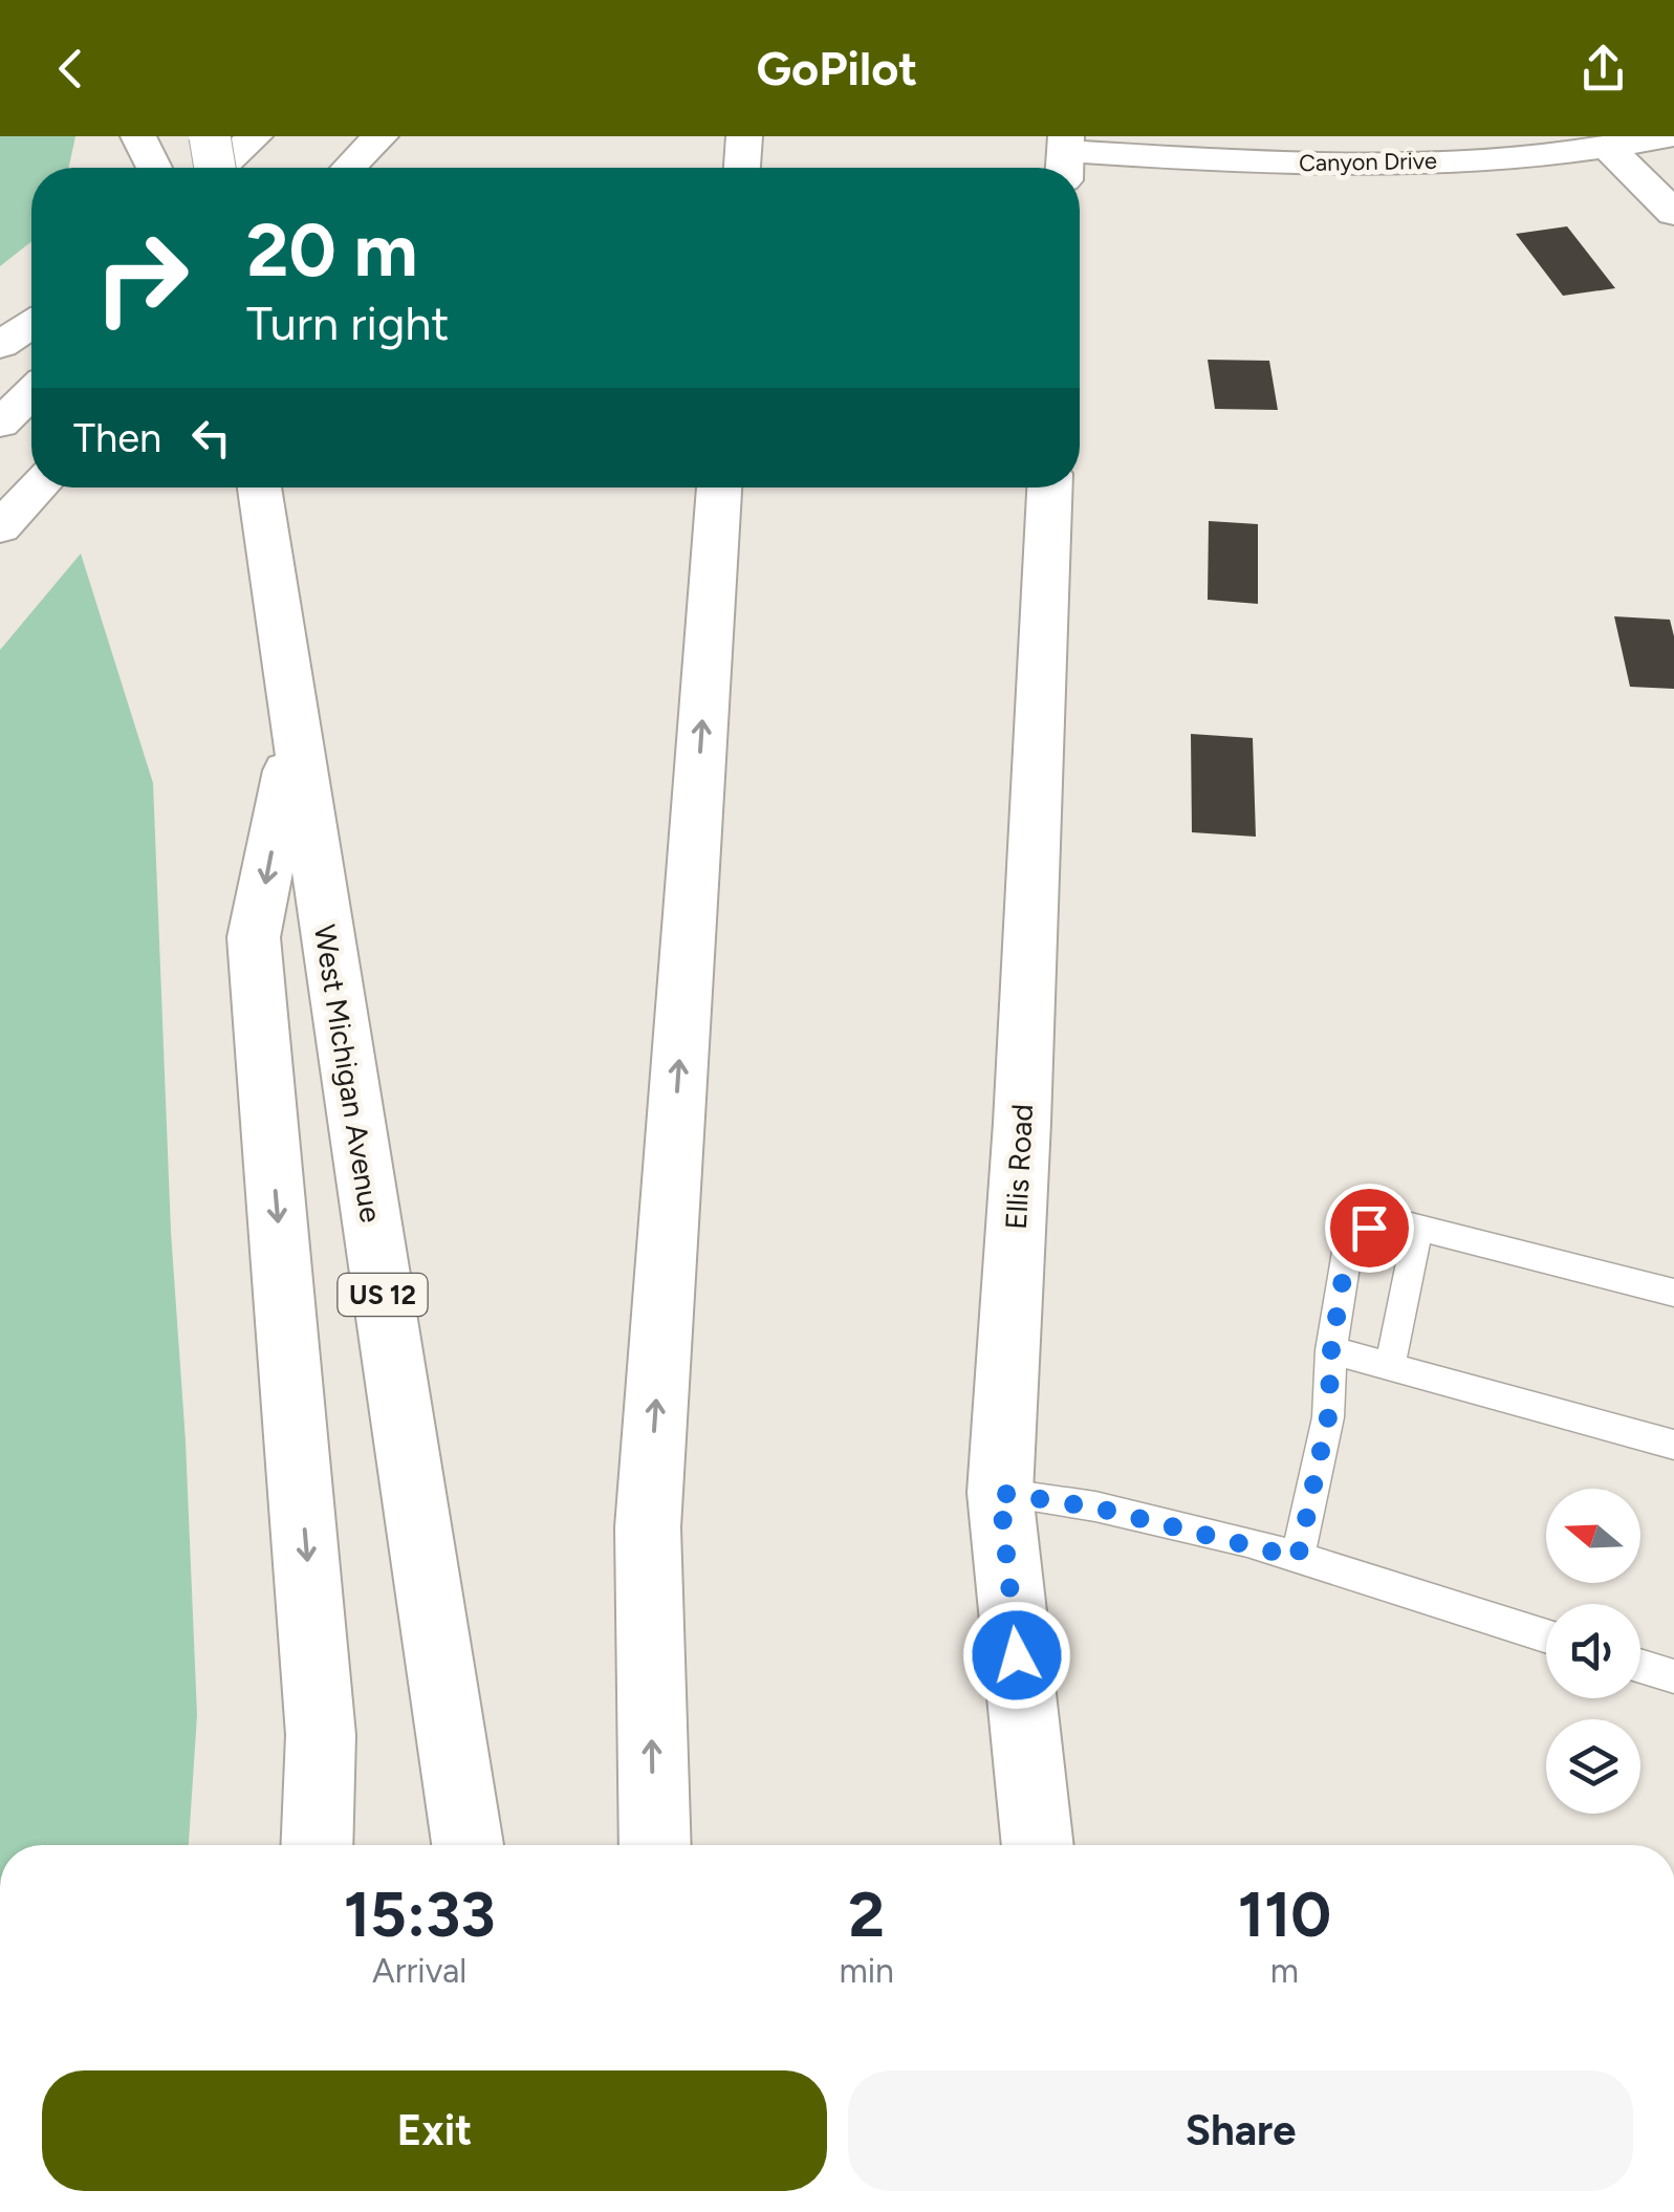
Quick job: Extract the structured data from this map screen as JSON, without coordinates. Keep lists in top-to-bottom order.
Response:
{
  "streets": {
    "main road": [
      "Canyon Drive",
      "West Michigan Avenue",
      "Ellis Road",
      "US 12"
    ]
  },
  "north": "left",
  "page": {
    "header": "GoPilot",
    "turn": ["20 m", "Turn right"],
    "then": "Then",
    "eta": [
      "15:33",
      "Arrival",
      "2",
      "min",
      "110",
      "m"
    ],
    "buttons": ["Exit", "Share"]
  }
}
